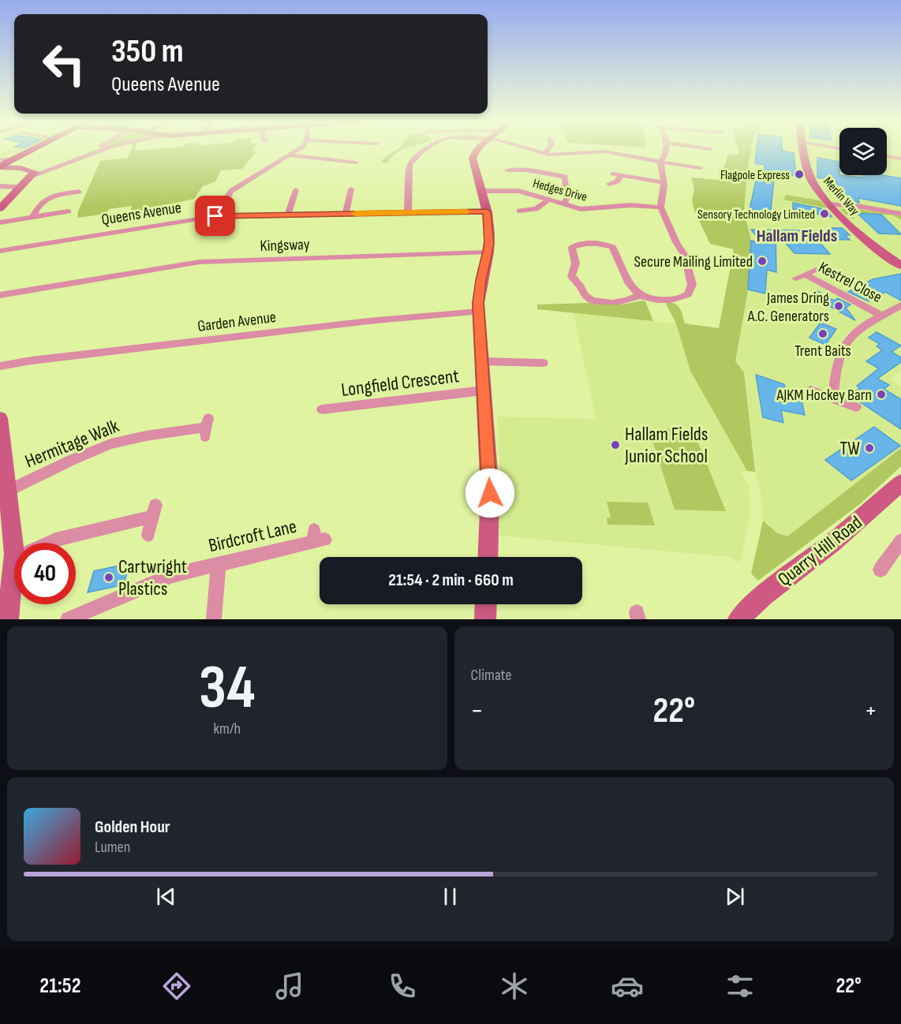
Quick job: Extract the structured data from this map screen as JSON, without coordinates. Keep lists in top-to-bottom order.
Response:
{
  "streets": {
    "street": [
      "Hedges Drive",
      "Merlin Way",
      "Queens Avenue",
      "Kingsway",
      "Kestrel Close",
      "Garden Avenue",
      "Longfield Crescent",
      "Hermitage Walk",
      "Birdcroft Lane",
      "Quarry Hill Road"
    ]
  },
  "districts": ["Hallam Fields"],
  "places": [
    "Flagpole Express",
    "Sensory Technology Limited",
    "Secure Mailing Limited",
    "James Dring A.C. Generators",
    "Trent Baits",
    "AJKM Hockey Barn",
    "Hallam Fields Junior School",
    "TW",
    "Cartwright Plastics"
  ],
  "page": {
    "turn": ["350 m", "Queens Avenue"],
    "limit": "40",
    "trip": "21:54 · 2 min · 660 m",
    "tile": [
      ["34", "km/h"],
      "Climate"
    ],
    "heat": ["−", "22°", "+"],
    "song": ["Golden Hour", "Lumen"],
    "tabs": ["21:52", "22°"]
  }
}
